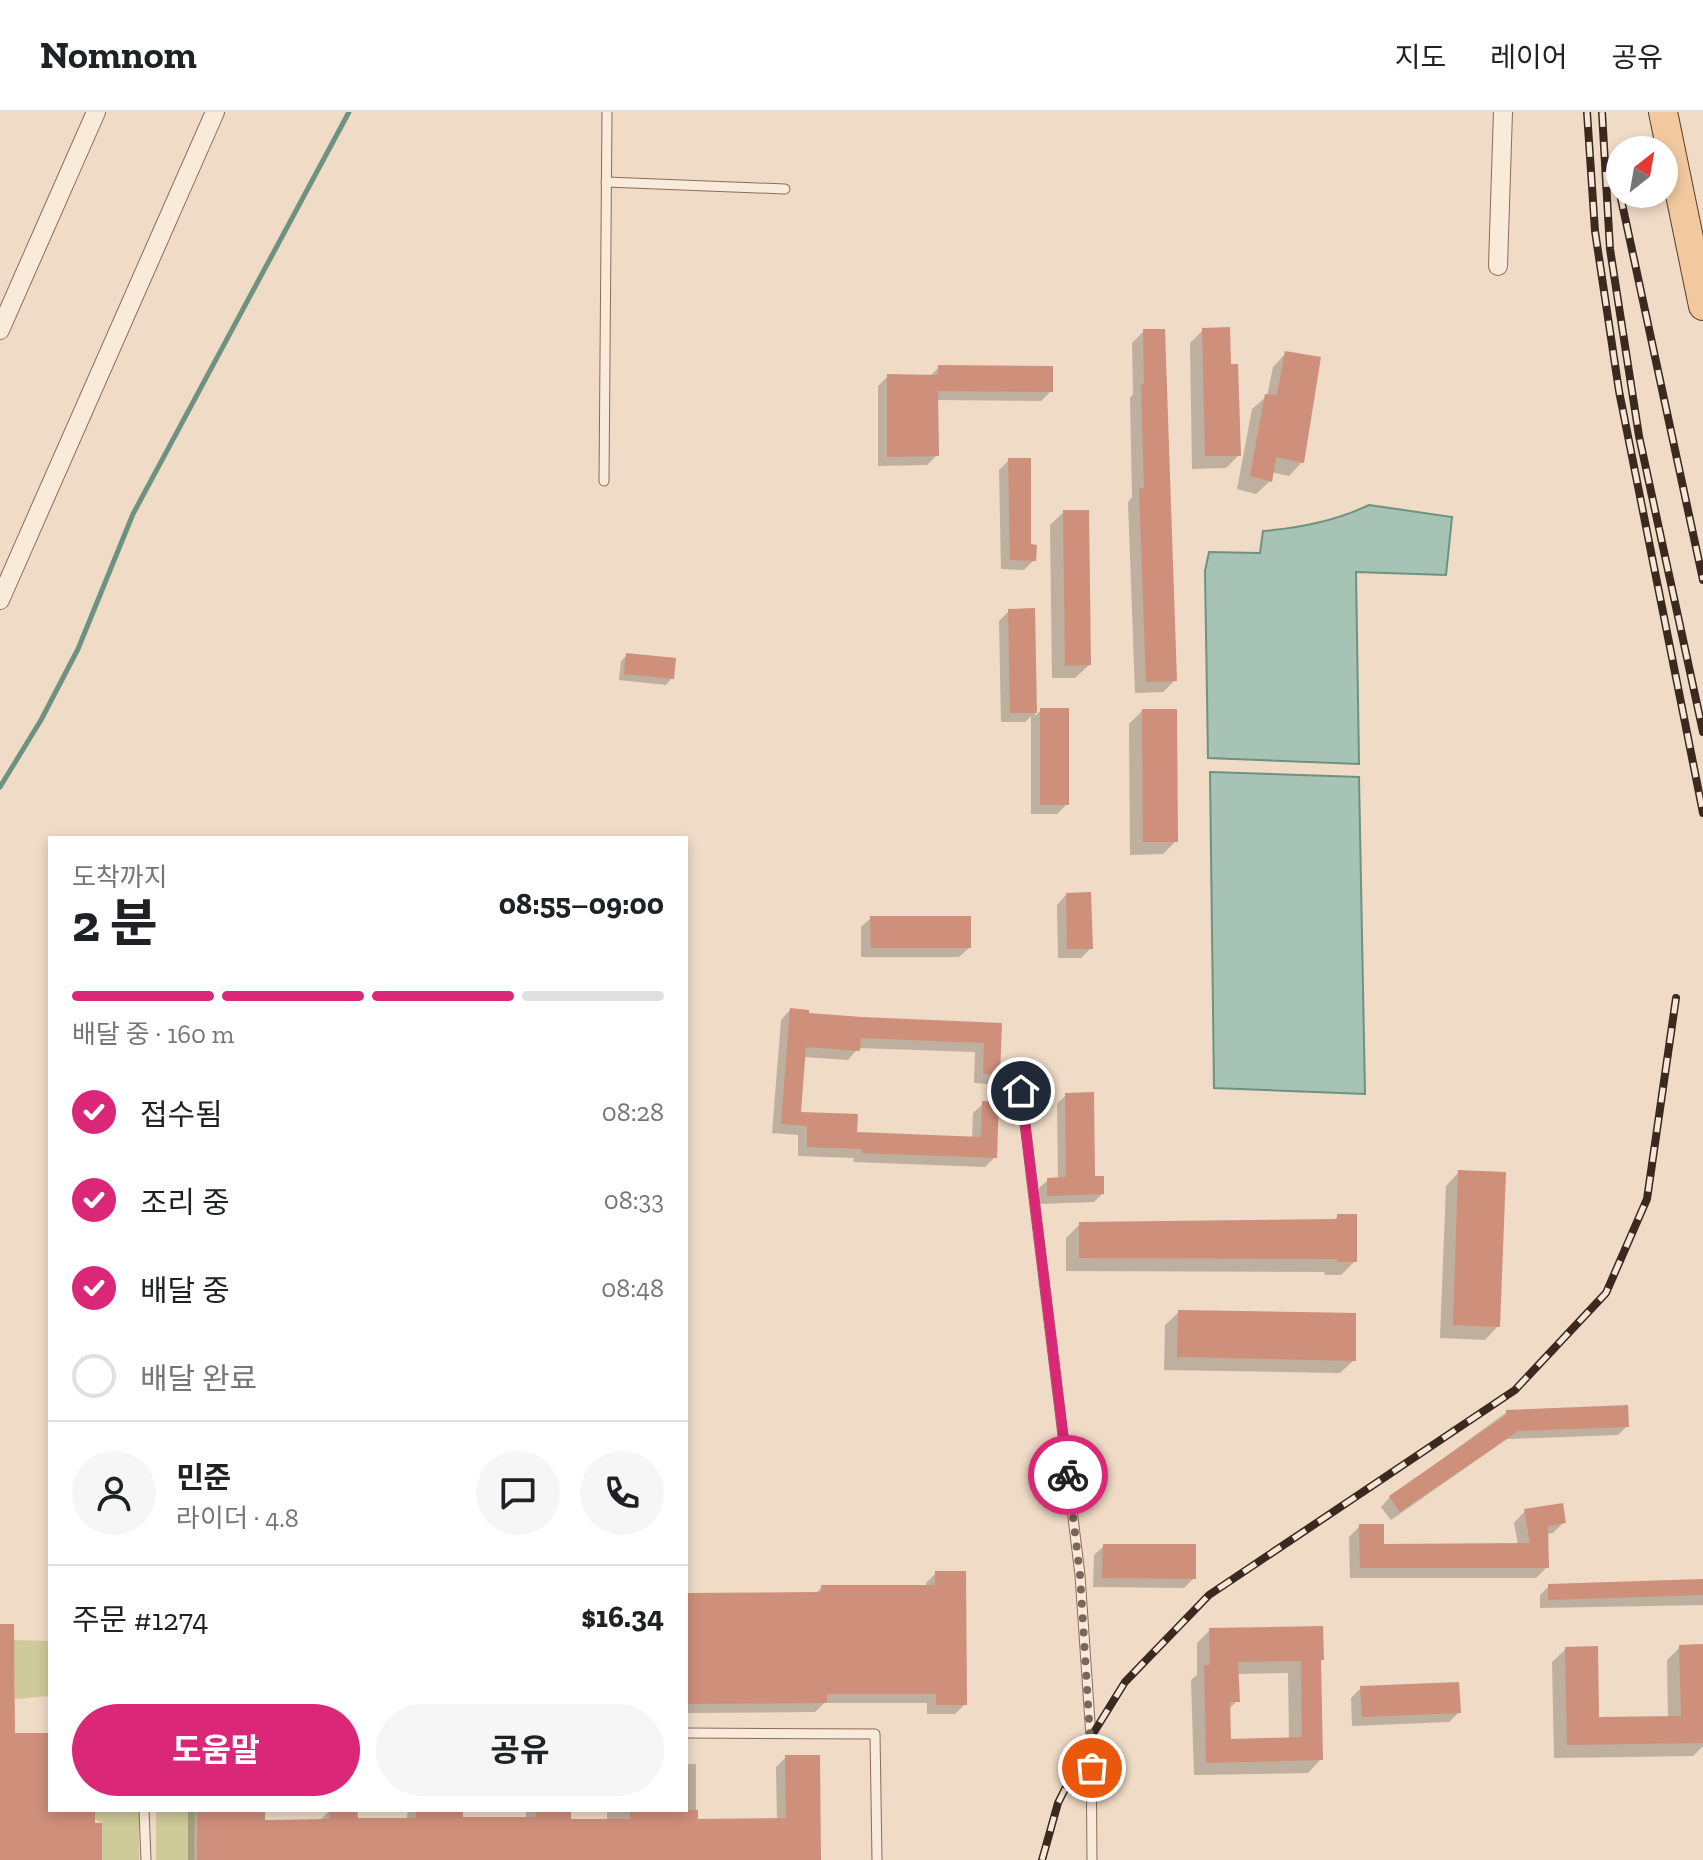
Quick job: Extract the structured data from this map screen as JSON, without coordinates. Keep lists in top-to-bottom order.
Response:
{
  "north": "top right",
  "page": {
    "header": "Nomnom",
    "nav": ["지도", "레이어", "공유"],
    "heading": ["2 분", "도착까지", "08:55–09:00"],
    "panel": [
      "민준",
      "라이더 · 4.8",
      "주문 #1274",
      "$16.34"
    ],
    "bar": "배달 중 · 160 m",
    "list": [
      ["접수됨", "08:28"],
      ["조리 중", "08:33"],
      ["배달 중", "08:48"],
      "배달 완료"
    ],
    "buttons": ["도움말", "공유"]
  }
}
